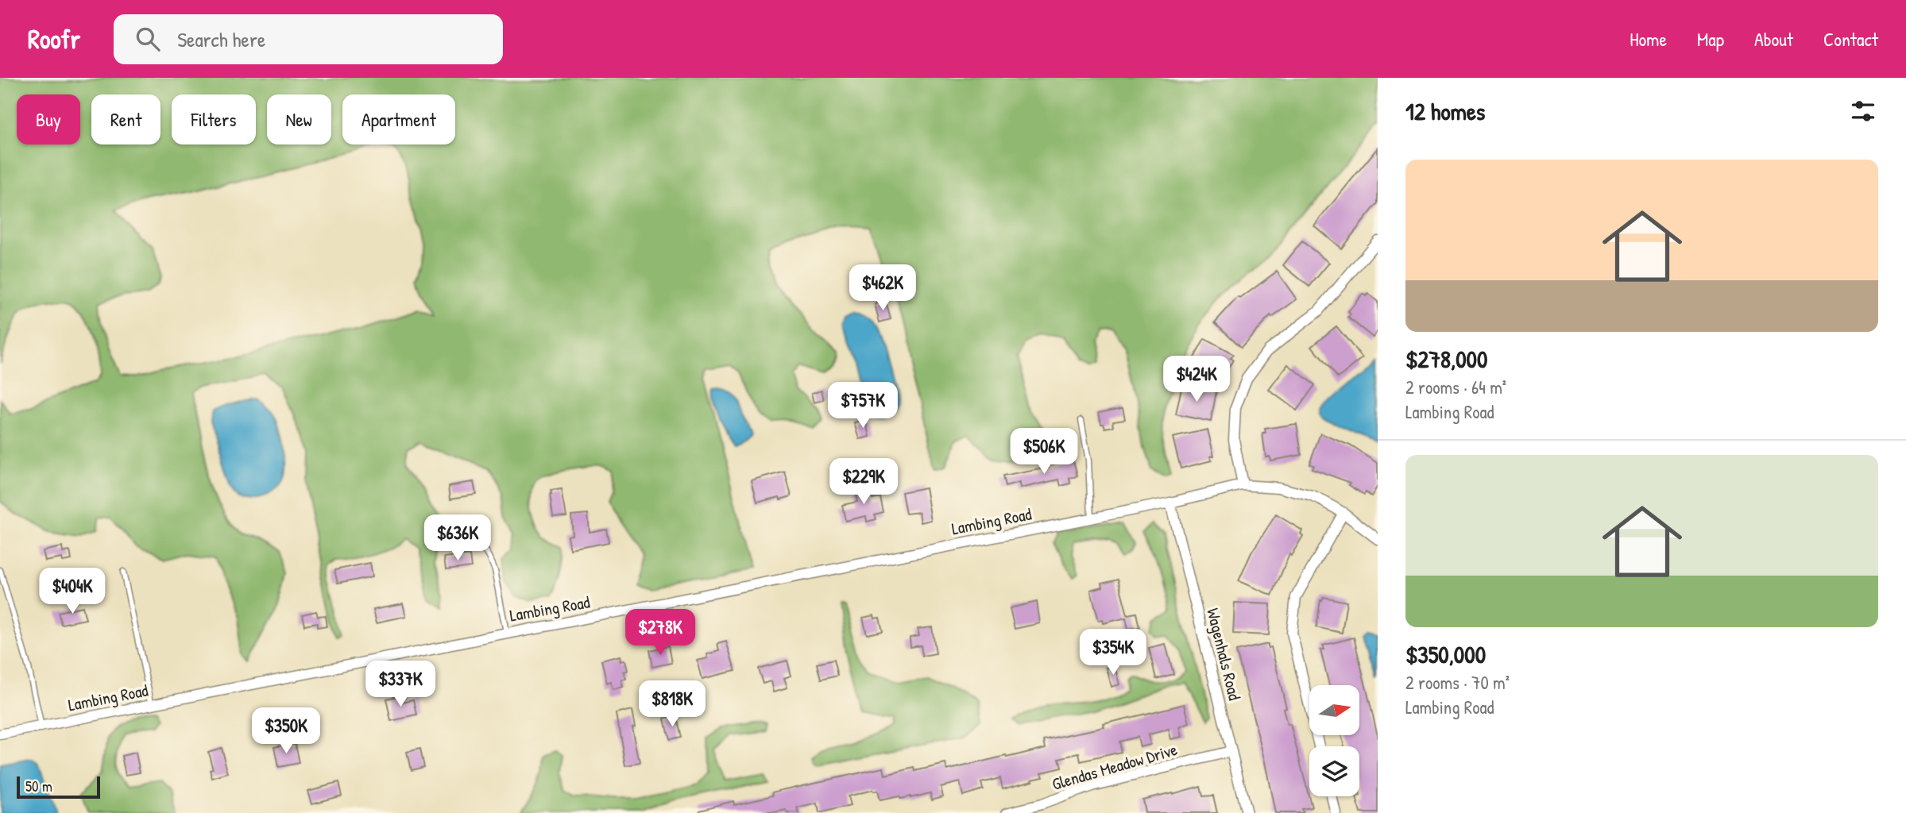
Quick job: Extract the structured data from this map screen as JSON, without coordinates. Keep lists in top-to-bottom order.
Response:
{
  "streets": {
    "street": ["Lambing Road", "Wagenhals Road", "Glendas Meadow Drive"]
  },
  "crossings": [
    ["Lambing Road", "Wagenhals Road"],
    ["Wagenhals Road", "Glendas Meadow Drive"]
  ],
  "scale_bar": "50 m",
  "north": "right",
  "page": {
    "header": "Roofr",
    "search": "Search here",
    "nav": [
      "Home",
      "Map",
      "About",
      "Contact"
    ],
    "heading": "12 homes",
    "chip": [
      "Buy",
      "Rent",
      "Filters",
      "New",
      "Apartment"
    ],
    "list": [
      {
        "name": "$278,000",
        "note": "2 rooms · 64 m² · Lambing Road"
      },
      {
        "name": "$350,000",
        "note": "2 rooms · 70 m² · Lambing Road"
      }
    ],
    "price": [
      "$462K",
      "$424K",
      "$757K",
      "$506K",
      "$229K",
      "$636K",
      "$404K",
      "$278K",
      "$354K",
      "$337K",
      "$818K",
      "$350K"
    ],
    "scale": "50 m"
  }
}
